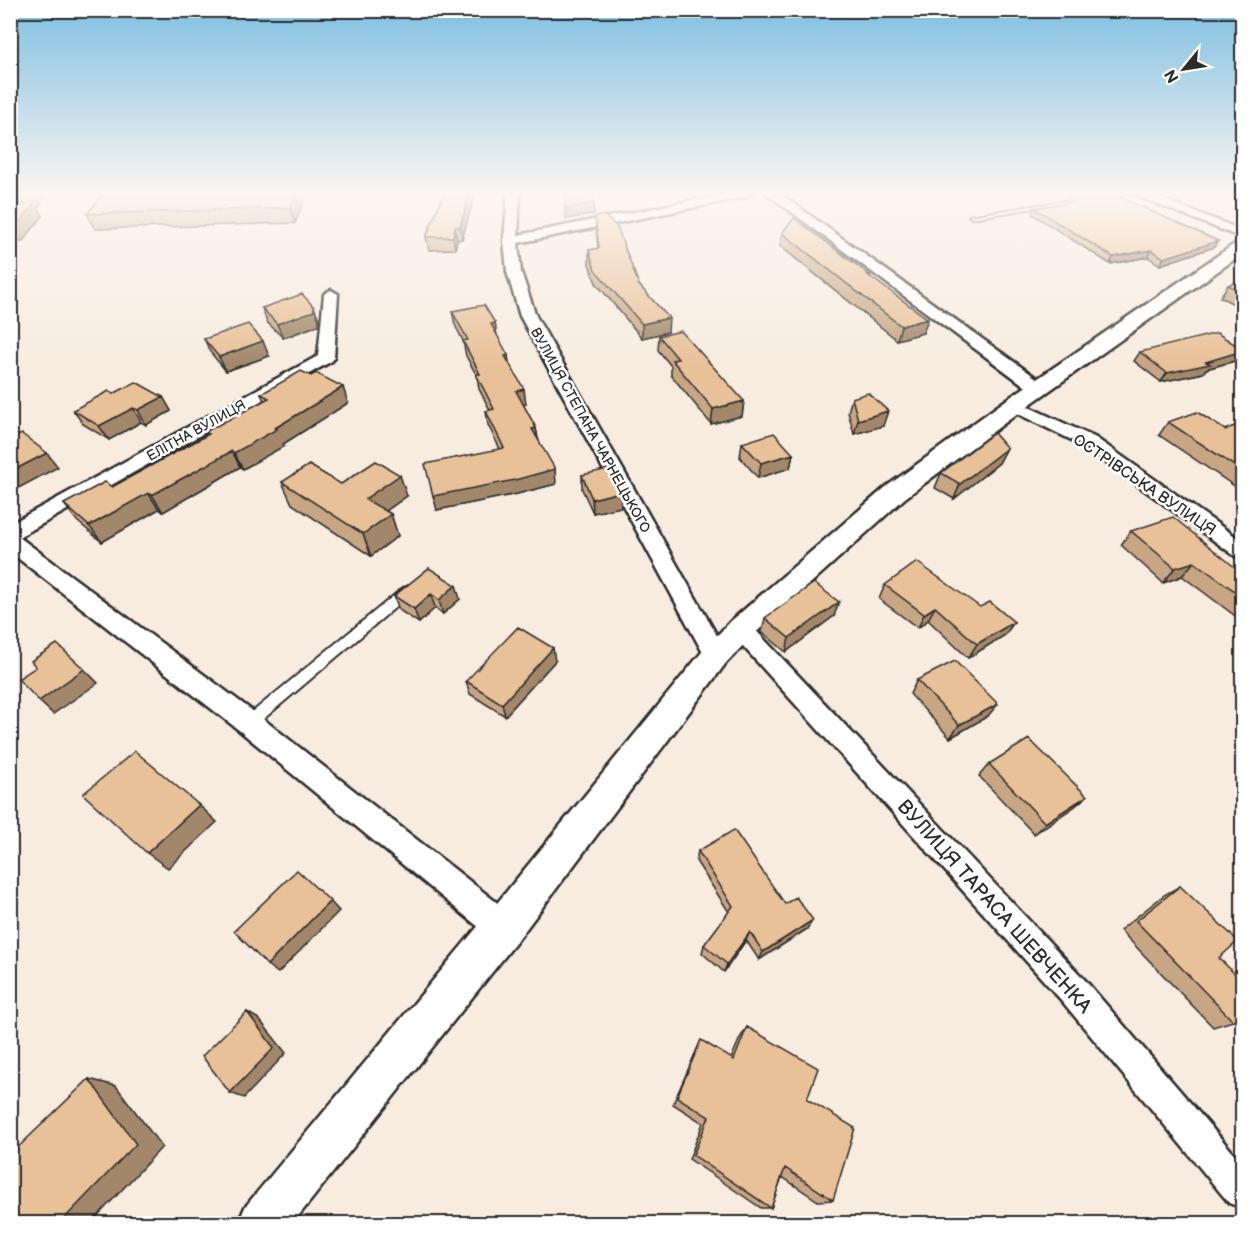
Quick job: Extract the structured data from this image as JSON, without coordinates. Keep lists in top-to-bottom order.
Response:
{
  "streets": {
    "street": [
      "ЕЛІТНА ВУЛИЦЯ",
      "ВУЛИЦЯ СТЕПАНА ЧАРНЕЦЬКОГО",
      "ОСТРІВСЬКА ВУЛИЦЯ",
      "ВУЛИЦЯ ТАРАСА ШЕВЧЕНКА"
    ]
  },
  "north": "bottom left"
}
